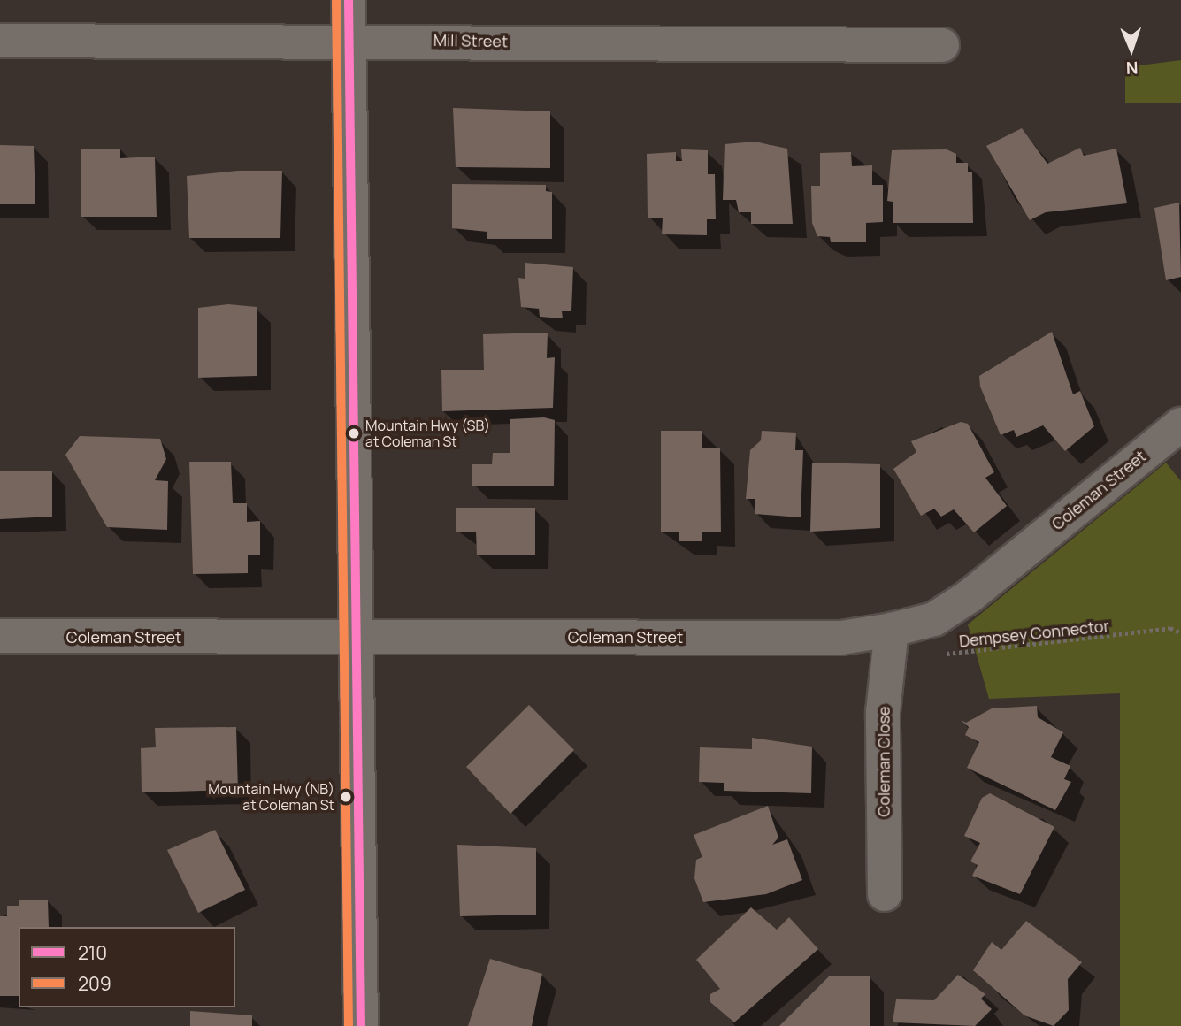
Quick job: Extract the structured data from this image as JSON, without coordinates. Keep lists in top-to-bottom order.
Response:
{
  "streets": {
    "street": ["Mill Street", "Coleman Street", "Coleman Close"],
    "path": ["Dempsey Connector"]
  },
  "crossings": [
    ["Coleman Street", "Dempsey Connector"],
    ["Coleman Street", "Coleman Close"],
    ["Dempsey Connector", "Coleman Close"]
  ],
  "places": ["Mountain Hwy (SB) at Coleman St", "Mountain Hwy (NB) at Coleman St"],
  "lines": ["transit line 210", "transit line 209"],
  "legend": ["210", "209"],
  "north": "bottom"
}
